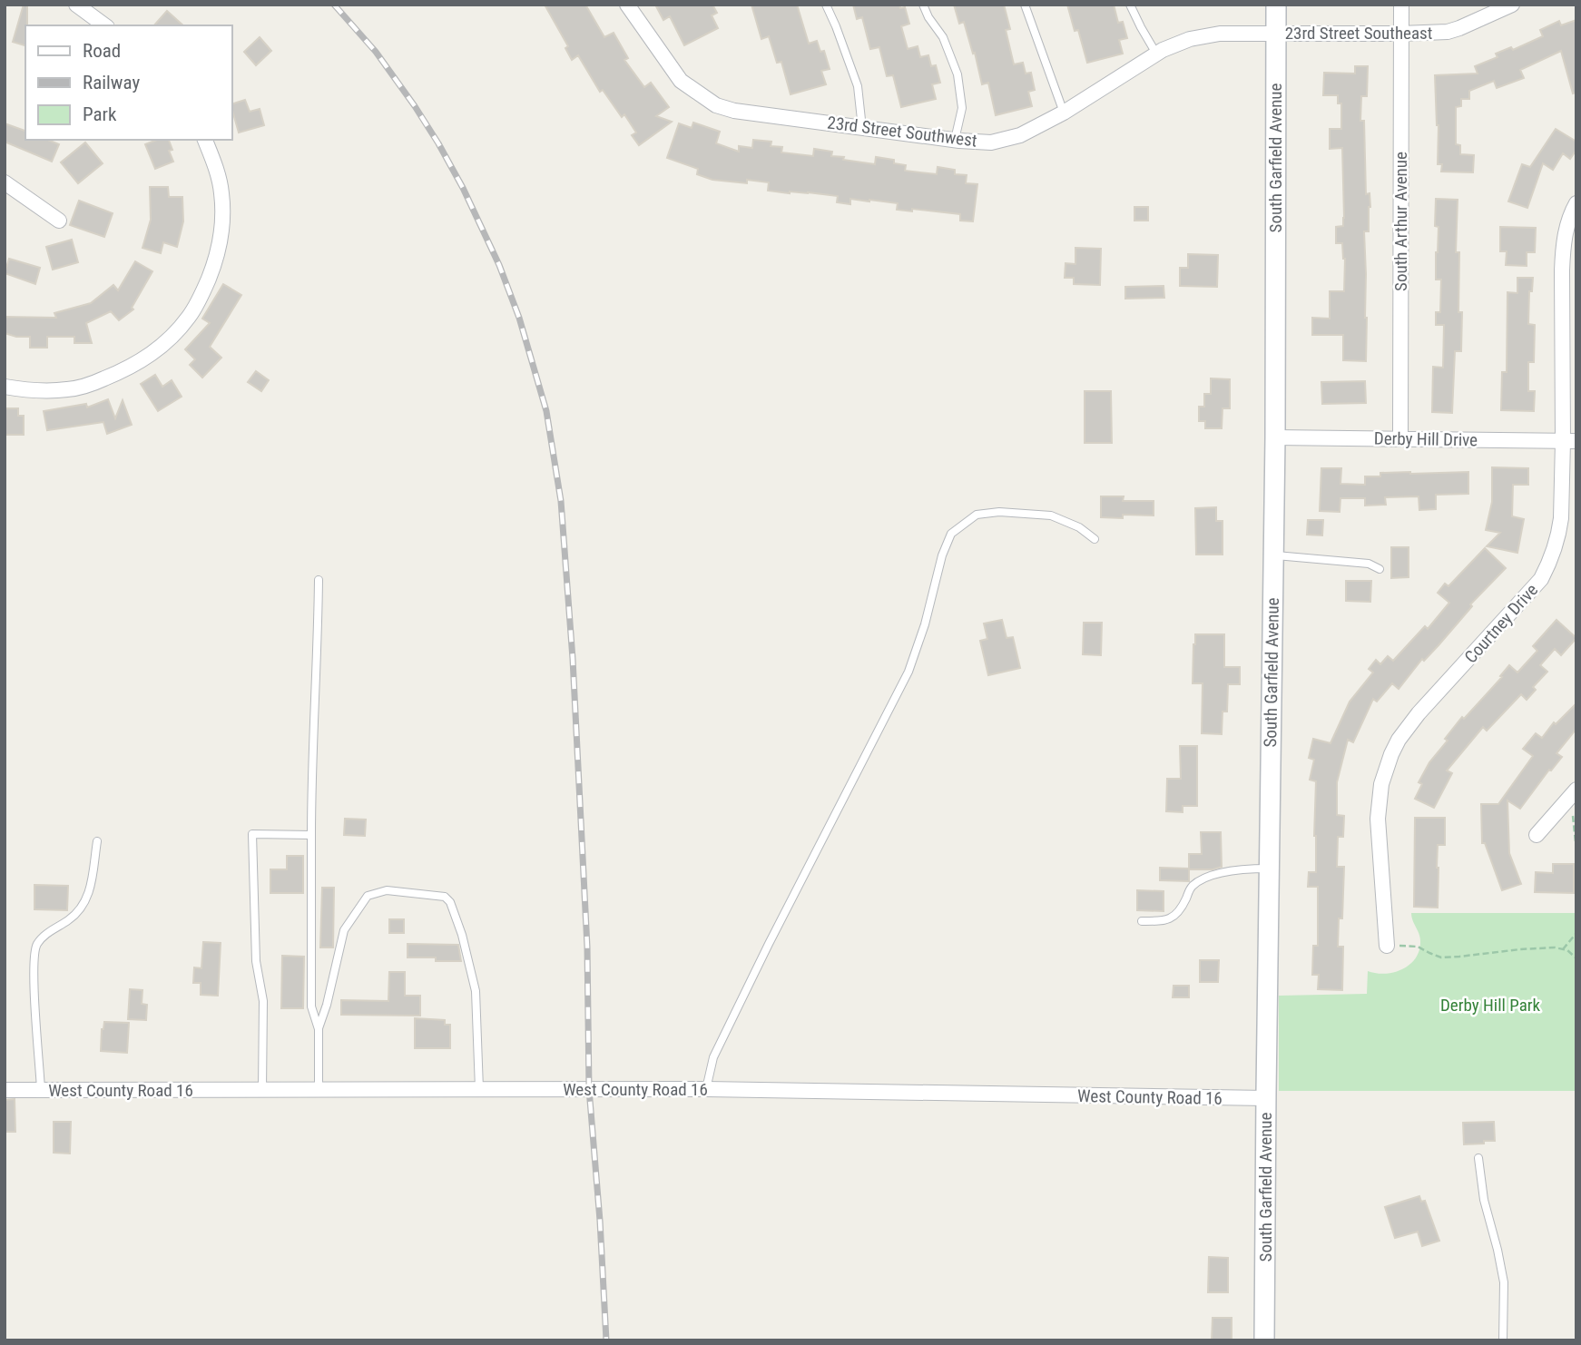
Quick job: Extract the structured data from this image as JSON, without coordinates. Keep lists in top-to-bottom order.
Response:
{
  "streets": {
    "street": [
      "23rd Street Southeast",
      "23rd Street Southwest",
      "South Garfield Avenue",
      "South Arthur Avenue",
      "Derby Hill Drive",
      "Courtney Drive",
      "West County Road 16"
    ]
  },
  "crossings": [
    ["23rd Street Southeast", "23rd Street Southwest"],
    ["23rd Street Southeast", "South Garfield Avenue"],
    ["23rd Street Southeast", "South Arthur Avenue"],
    ["23rd Street Southwest", "South Garfield Avenue"],
    ["South Garfield Avenue", "Derby Hill Drive"],
    ["South Garfield Avenue", "West County Road 16"],
    ["South Arthur Avenue", "Derby Hill Drive"],
    ["Derby Hill Drive", "Courtney Drive"]
  ],
  "parks": ["Derby Hill Park"],
  "legend": ["Road", "Railway", "Park"]
}
